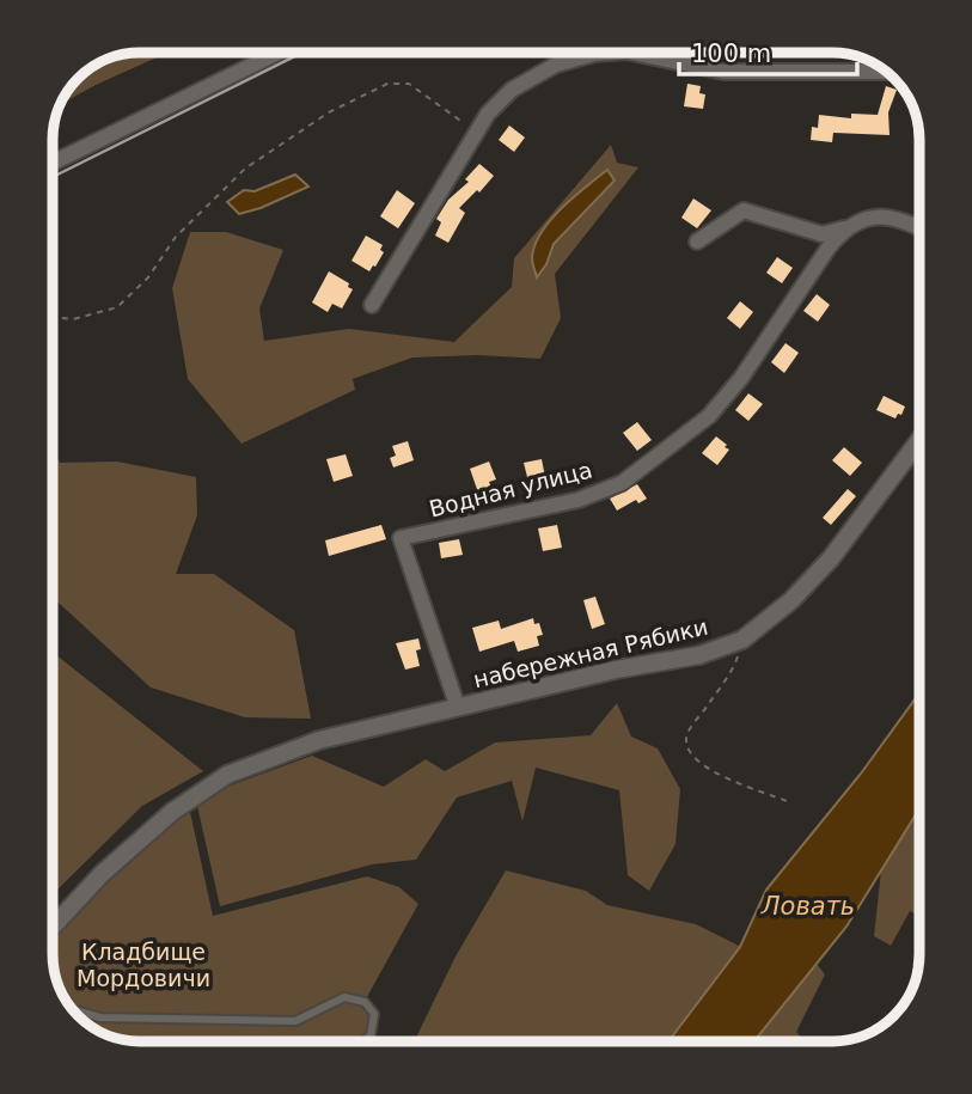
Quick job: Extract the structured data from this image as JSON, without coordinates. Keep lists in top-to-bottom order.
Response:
{
  "streets": {
    "street": ["Водная улица", "набережная Рябики"]
  },
  "crossings": [
    ["Водная улица", "набережная Рябики"]
  ],
  "water": ["Ловать"],
  "parks": ["Кладбище Мордовичи"],
  "scale_bar": "100 m"
}
